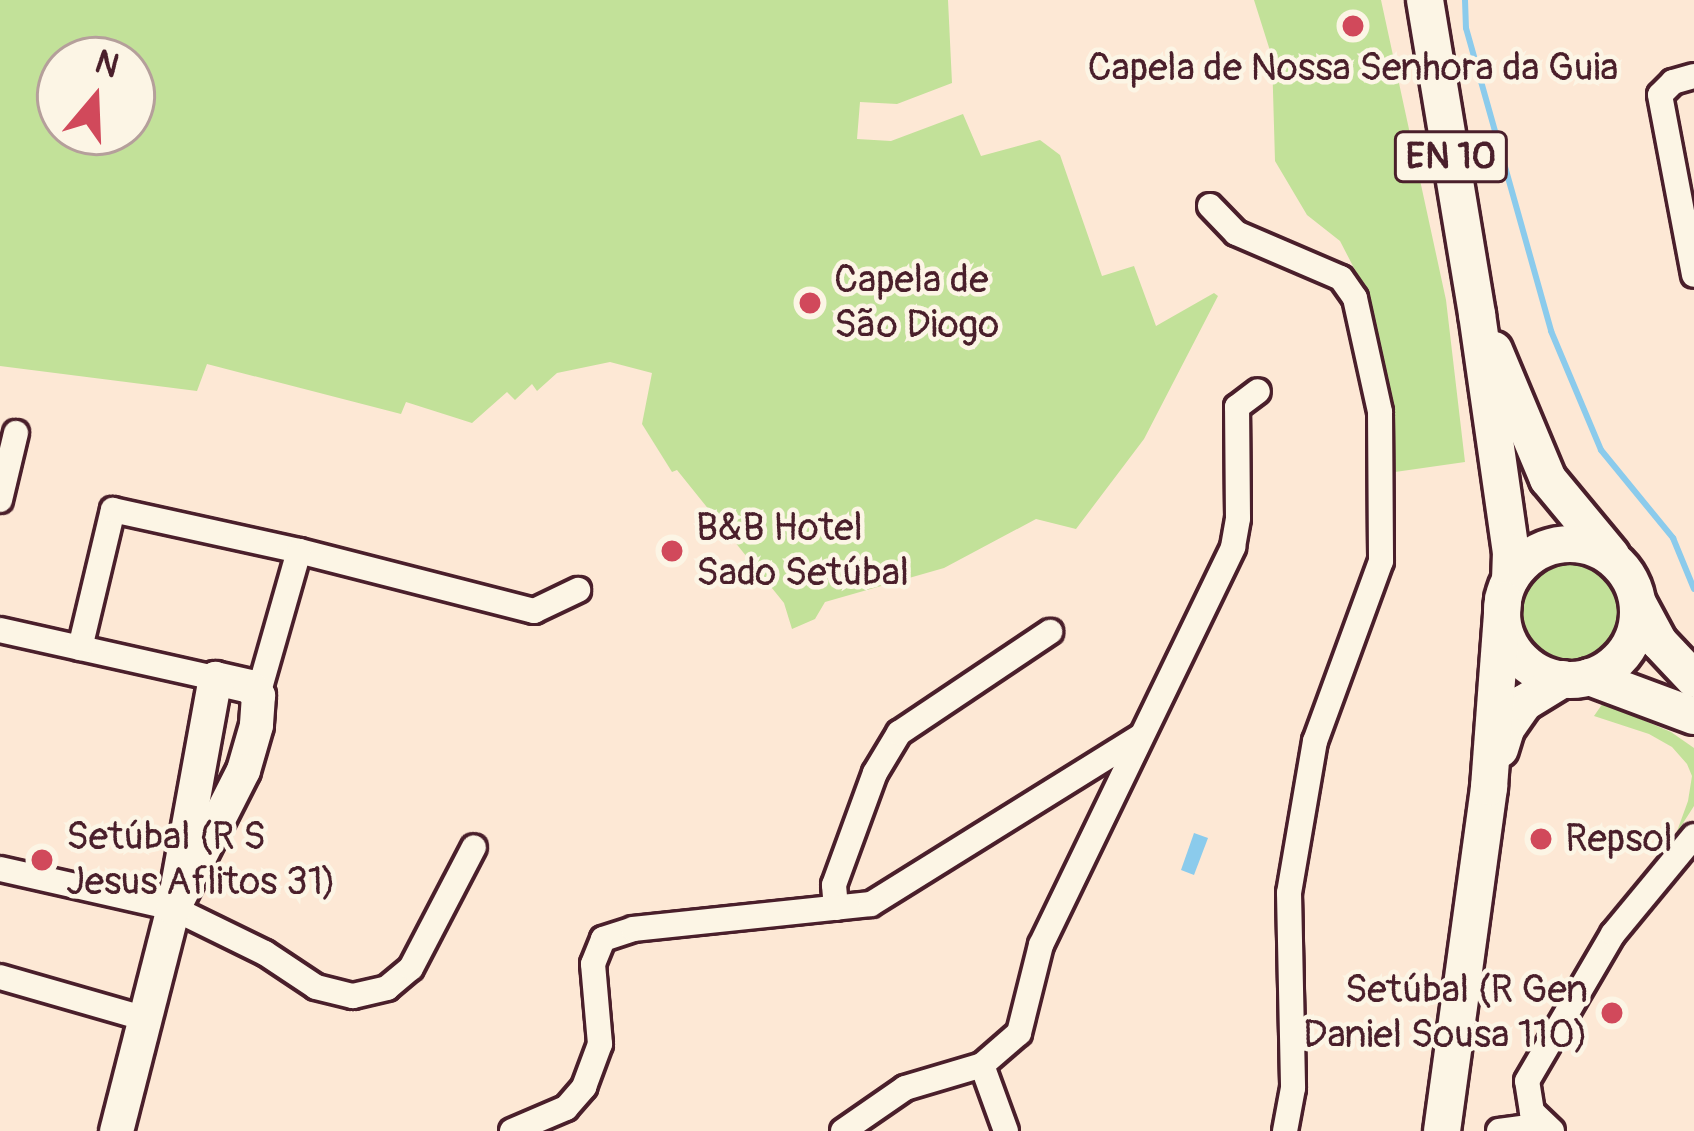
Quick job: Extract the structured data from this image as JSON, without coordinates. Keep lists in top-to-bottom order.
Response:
{
  "streets": {
    "main road": ["EN 10"]
  },
  "places": [
    "Capela de Nossa Senhora da Guia",
    "Capela de São Diogo",
    "B&B Hotel Sado Setúbal",
    "Repsol",
    "Setúbal (R S Jesus Aflitos 31)",
    "Setúbal (R Gen Daniel Sousa 110)"
  ],
  "north": "top"
}
